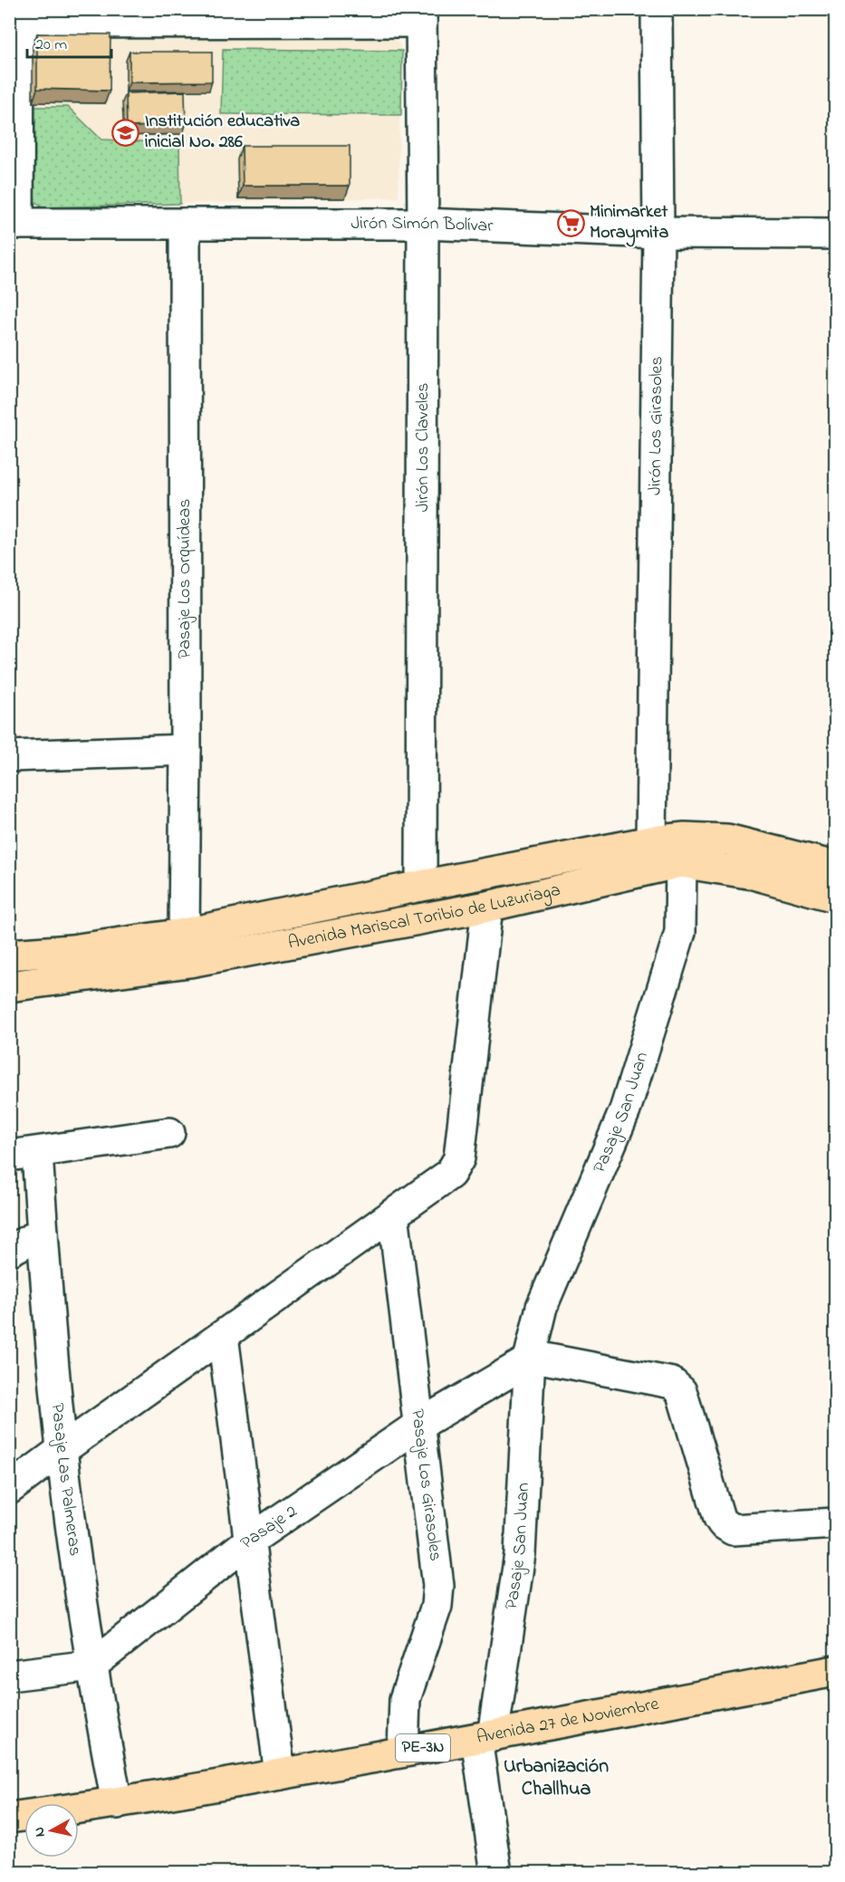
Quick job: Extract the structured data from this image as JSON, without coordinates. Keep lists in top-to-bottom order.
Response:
{
  "streets": {
    "main road": ["Avenida Mariscal Toribio de Luzuriaga", "Avenida 27 de Noviembre", "PE-3N"],
    "street": [
      "Jirón Simón Bolívar",
      "Jirón Los Girasoles",
      "Jirón Los Claveles",
      "Pasaje Los Orquídeas",
      "Pasaje San Juan",
      "Pasaje Las Palmeras",
      "Pasaje Los Girasoles",
      "Pasaje 2"
    ]
  },
  "crossings": [
    ["Jirón Simón Bolívar", "Jirón Los Girasoles"],
    ["Jirón Simón Bolívar", "Jirón Los Claveles"],
    ["Jirón Simón Bolívar", "Pasaje Los Orquídeas"],
    ["Jirón Los Girasoles", "Avenida Mariscal Toribio de Luzuriaga"],
    ["Jirón Los Claveles", "Avenida Mariscal Toribio de Luzuriaga"],
    ["Pasaje Los Orquídeas", "Avenida Mariscal Toribio de Luzuriaga"],
    ["Avenida Mariscal Toribio de Luzuriaga", "Pasaje San Juan"],
    ["Pasaje San Juan", "Pasaje 2"],
    ["Pasaje San Juan", "Avenida 27 de Noviembre"],
    ["Pasaje Las Palmeras", "Pasaje 2"],
    ["Pasaje Las Palmeras", "Avenida 27 de Noviembre"],
    ["Pasaje Los Girasoles", "Pasaje 2"],
    ["Pasaje Los Girasoles", "Avenida 27 de Noviembre"]
  ],
  "districts": ["Urbanización Challhua"],
  "places": {
    "school or university": ["Institución educativa inicial No. 286"],
    "supermarket": ["Minimarket Moraymita"]
  },
  "scale_bar": "20 m",
  "north": "left"
}
